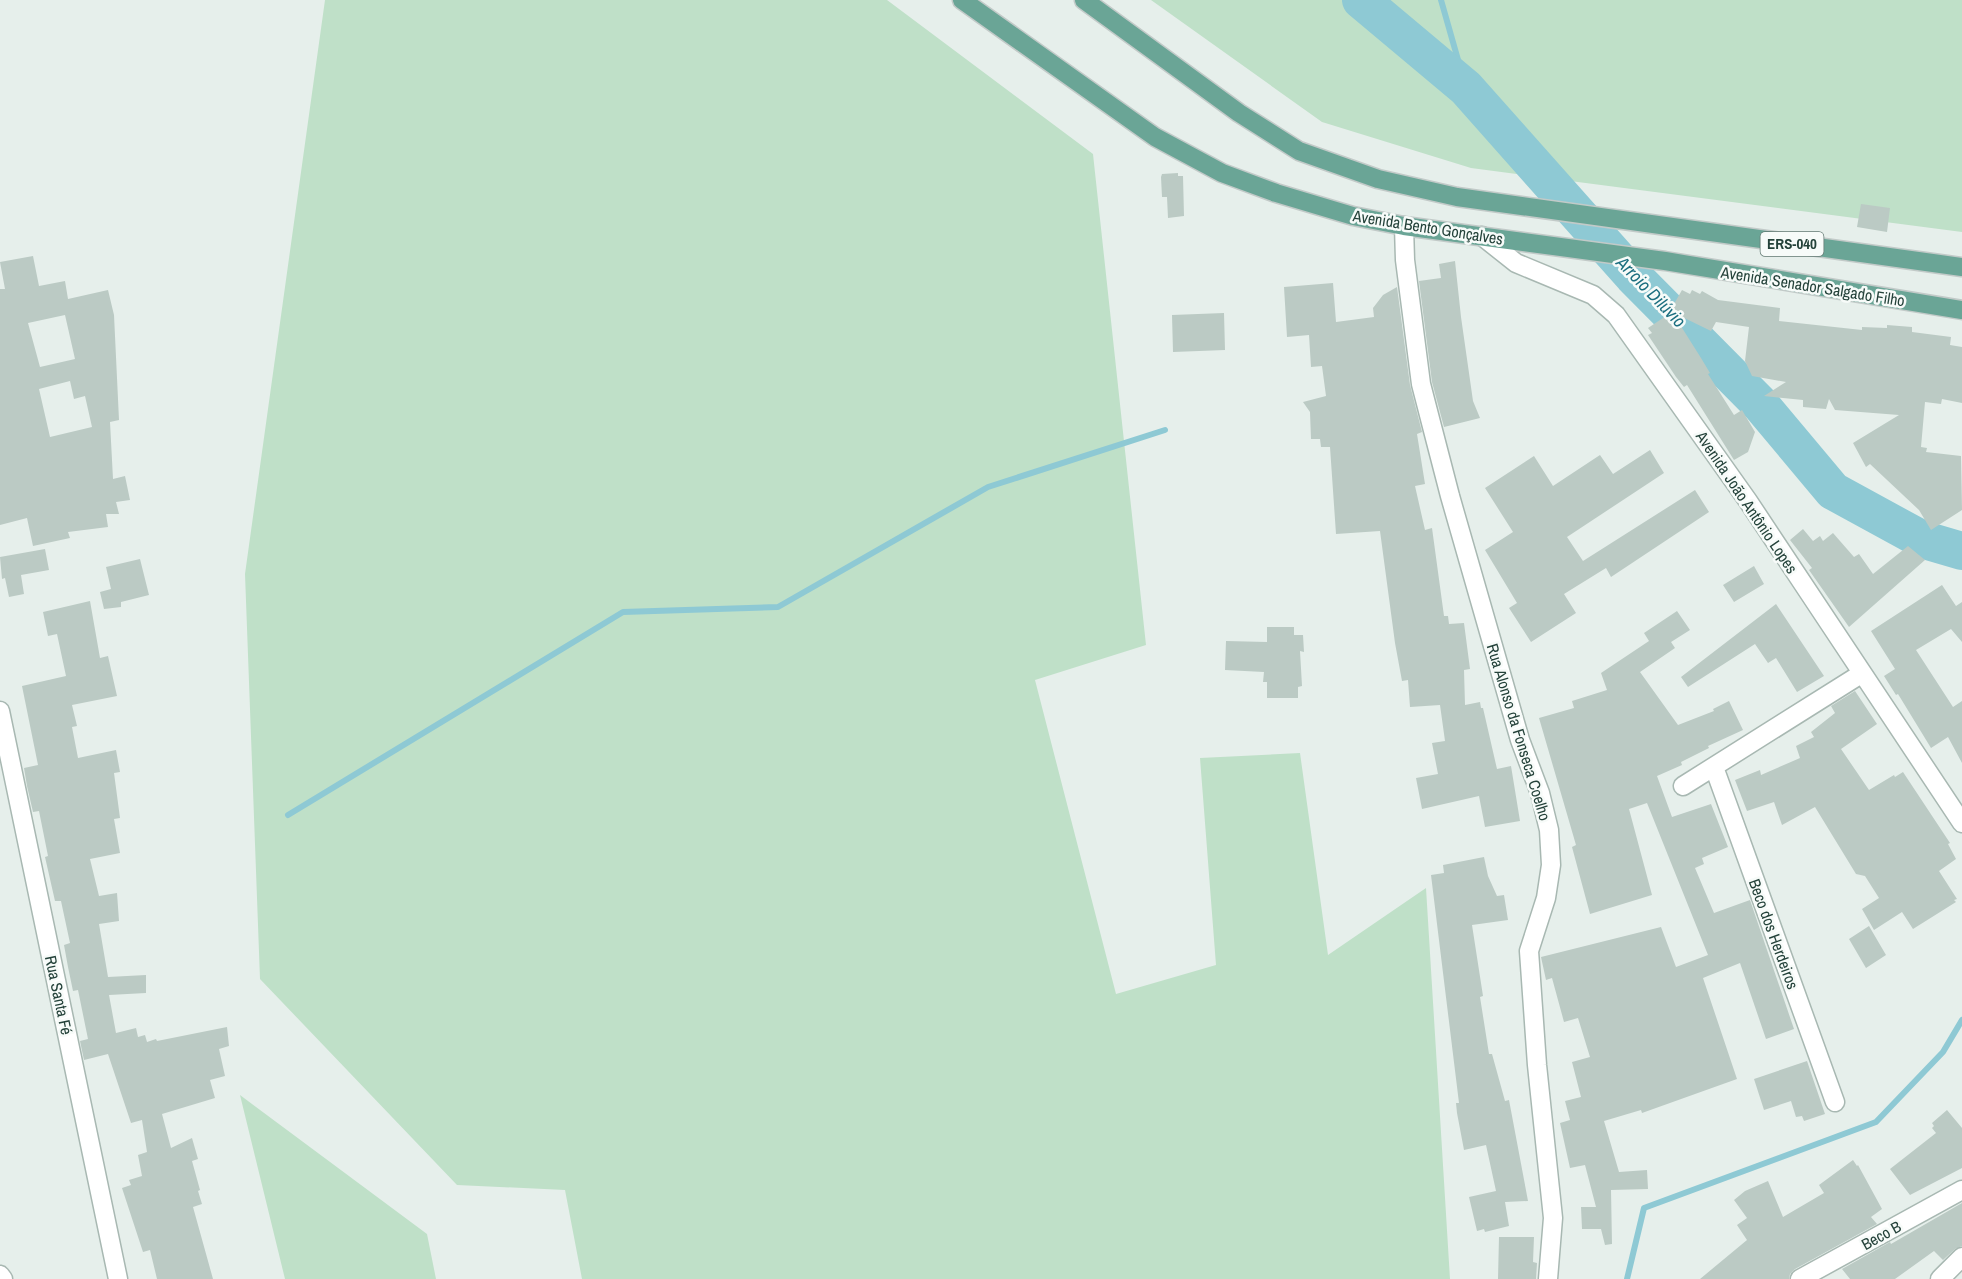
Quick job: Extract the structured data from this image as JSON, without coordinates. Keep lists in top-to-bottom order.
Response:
{
  "streets": {
    "main road": ["Avenida Bento Gonçalves", "ERS-040", "Avenida Senador Salgado Filho"],
    "street": [
      "Avenida João Antônio Lopes",
      "Rua Alonso da Fonseca Coelho",
      "Beco dos Herdeiros",
      "Rua Santa Fé",
      "Beco B"
    ]
  },
  "crossings": [
    ["Avenida Bento Gonçalves", "Avenida Senador Salgado Filho"],
    ["Avenida Bento Gonçalves", "Avenida João Antônio Lopes"],
    ["Avenida Bento Gonçalves", "Rua Alonso da Fonseca Coelho"]
  ],
  "water": ["Arroio Dilúvio"]
}
